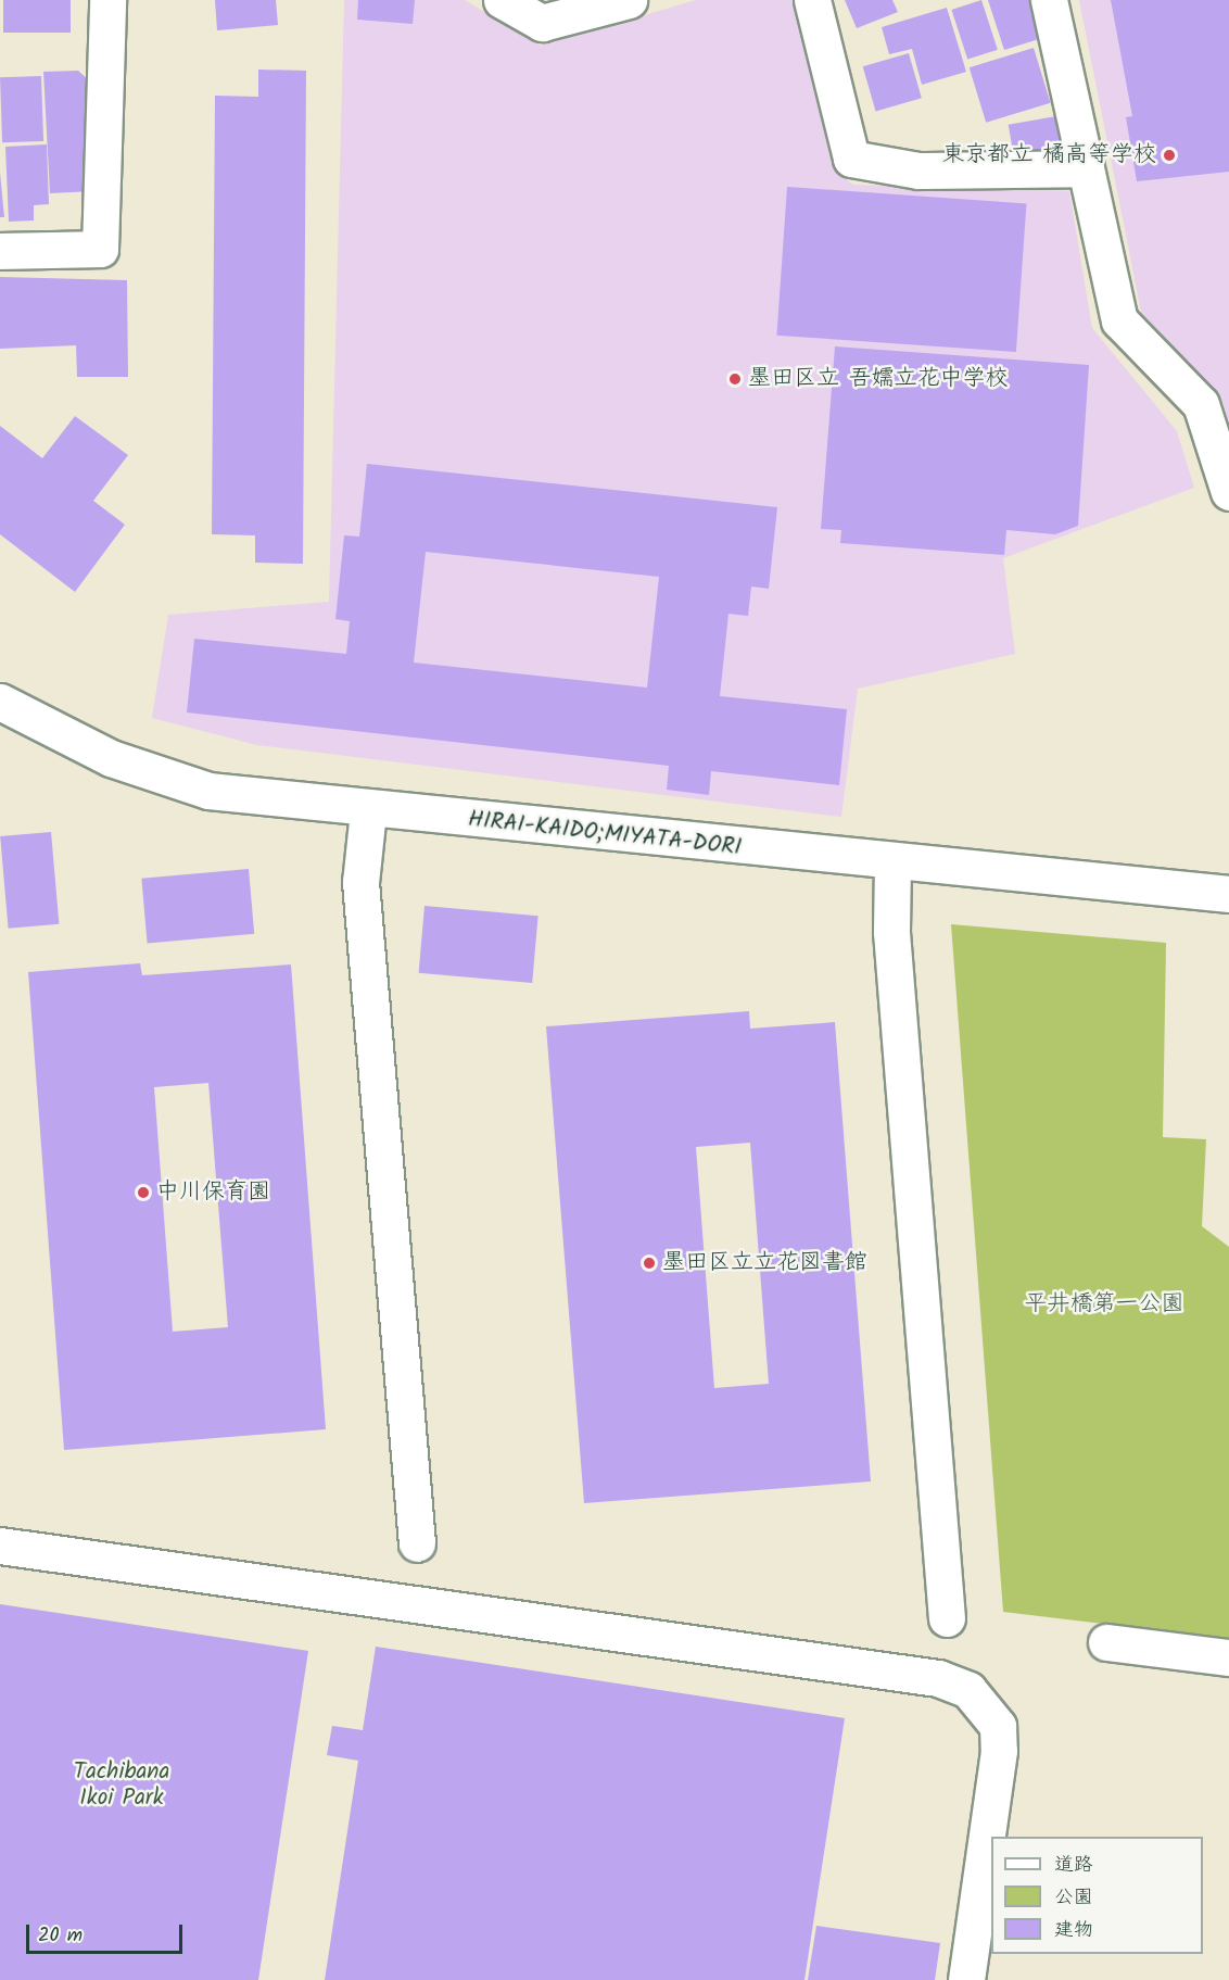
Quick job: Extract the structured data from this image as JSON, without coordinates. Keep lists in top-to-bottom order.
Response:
{
  "streets": {
    "street": ["HIRAI-KAIDO;MIYATA-DORI"]
  },
  "parks": ["平井橋第一公園", "Tachibana Ikoi Park"],
  "places": [
    "東京都立 橘高等学校",
    "墨田区立 吾嬬立花中学校",
    "中川保育園",
    "墨田区立立花図書館"
  ],
  "legend": ["道路", "公園", "建物"],
  "scale_bar": "20 m"
}
